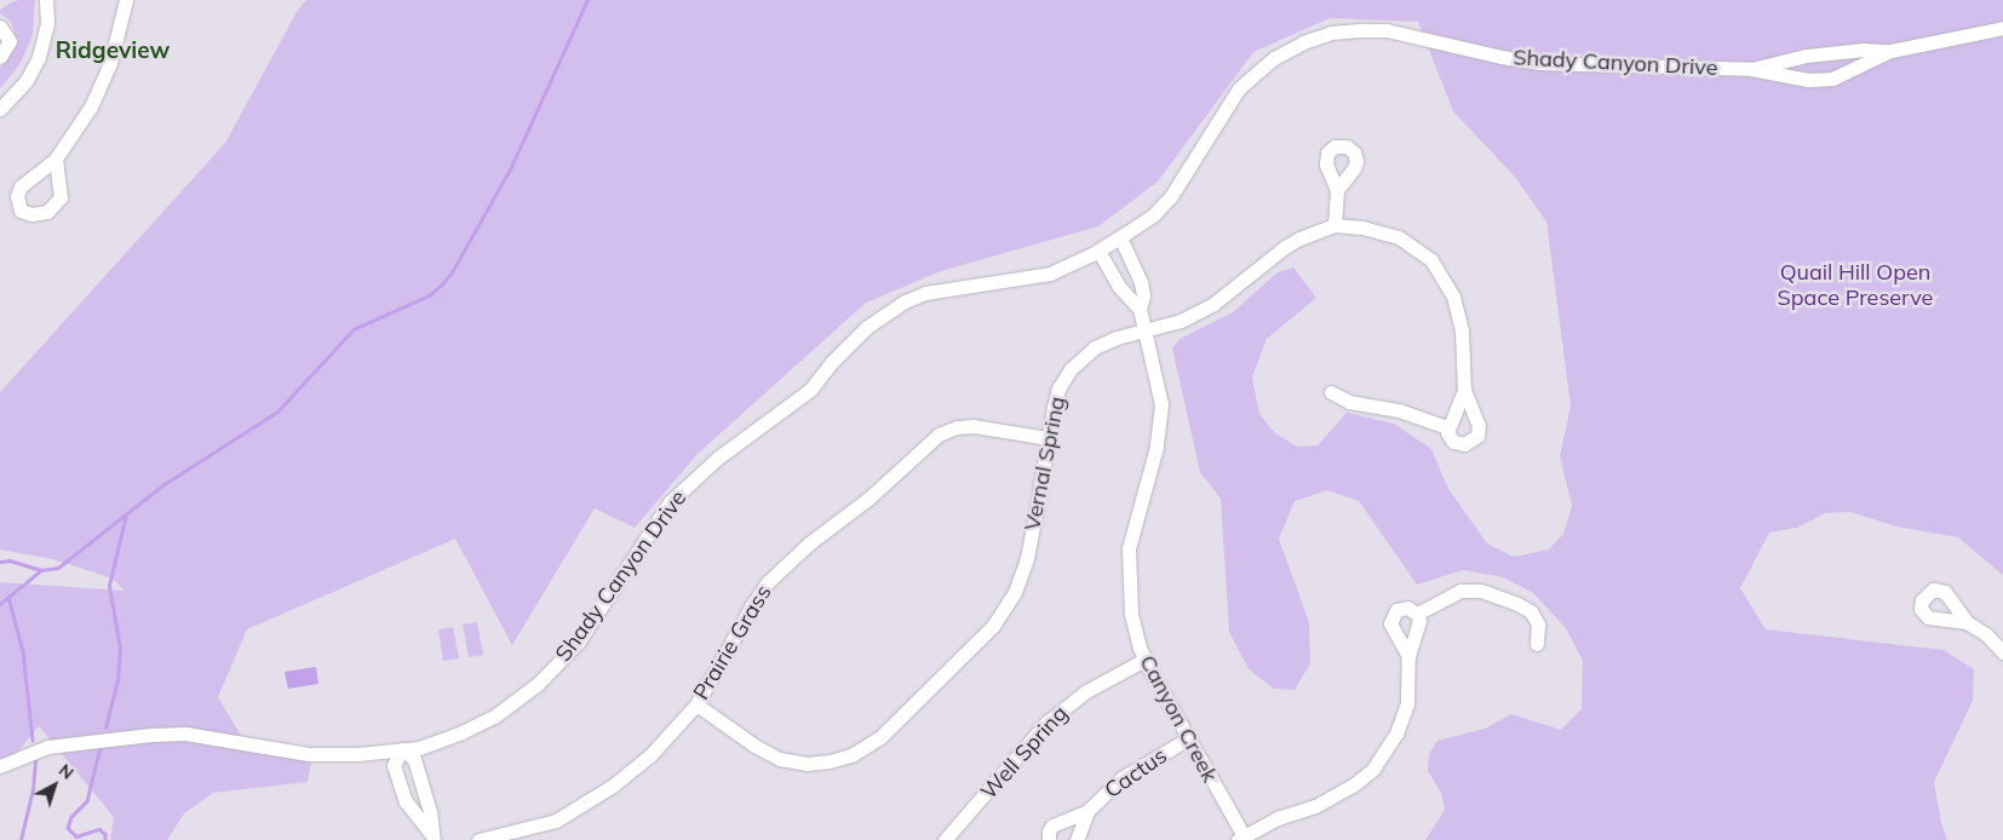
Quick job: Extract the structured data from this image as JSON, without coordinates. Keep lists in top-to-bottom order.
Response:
{
  "streets": {
    "street": [
      "Shady Canyon Drive",
      "Vernal Spring",
      "Prairie Grass",
      "Canyon Creek",
      "Well Spring",
      "Cactus"
    ]
  },
  "crossings": [
    ["Shady Canyon Drive", "Canyon Creek"],
    ["Vernal Spring", "Prairie Grass"],
    ["Vernal Spring", "Canyon Creek"],
    ["Canyon Creek", "Well Spring"],
    ["Canyon Creek", "Cactus"]
  ],
  "districts": ["Ridgeview"],
  "parks": ["Quail Hill Open Space Preserve"],
  "north": "top right"
}
